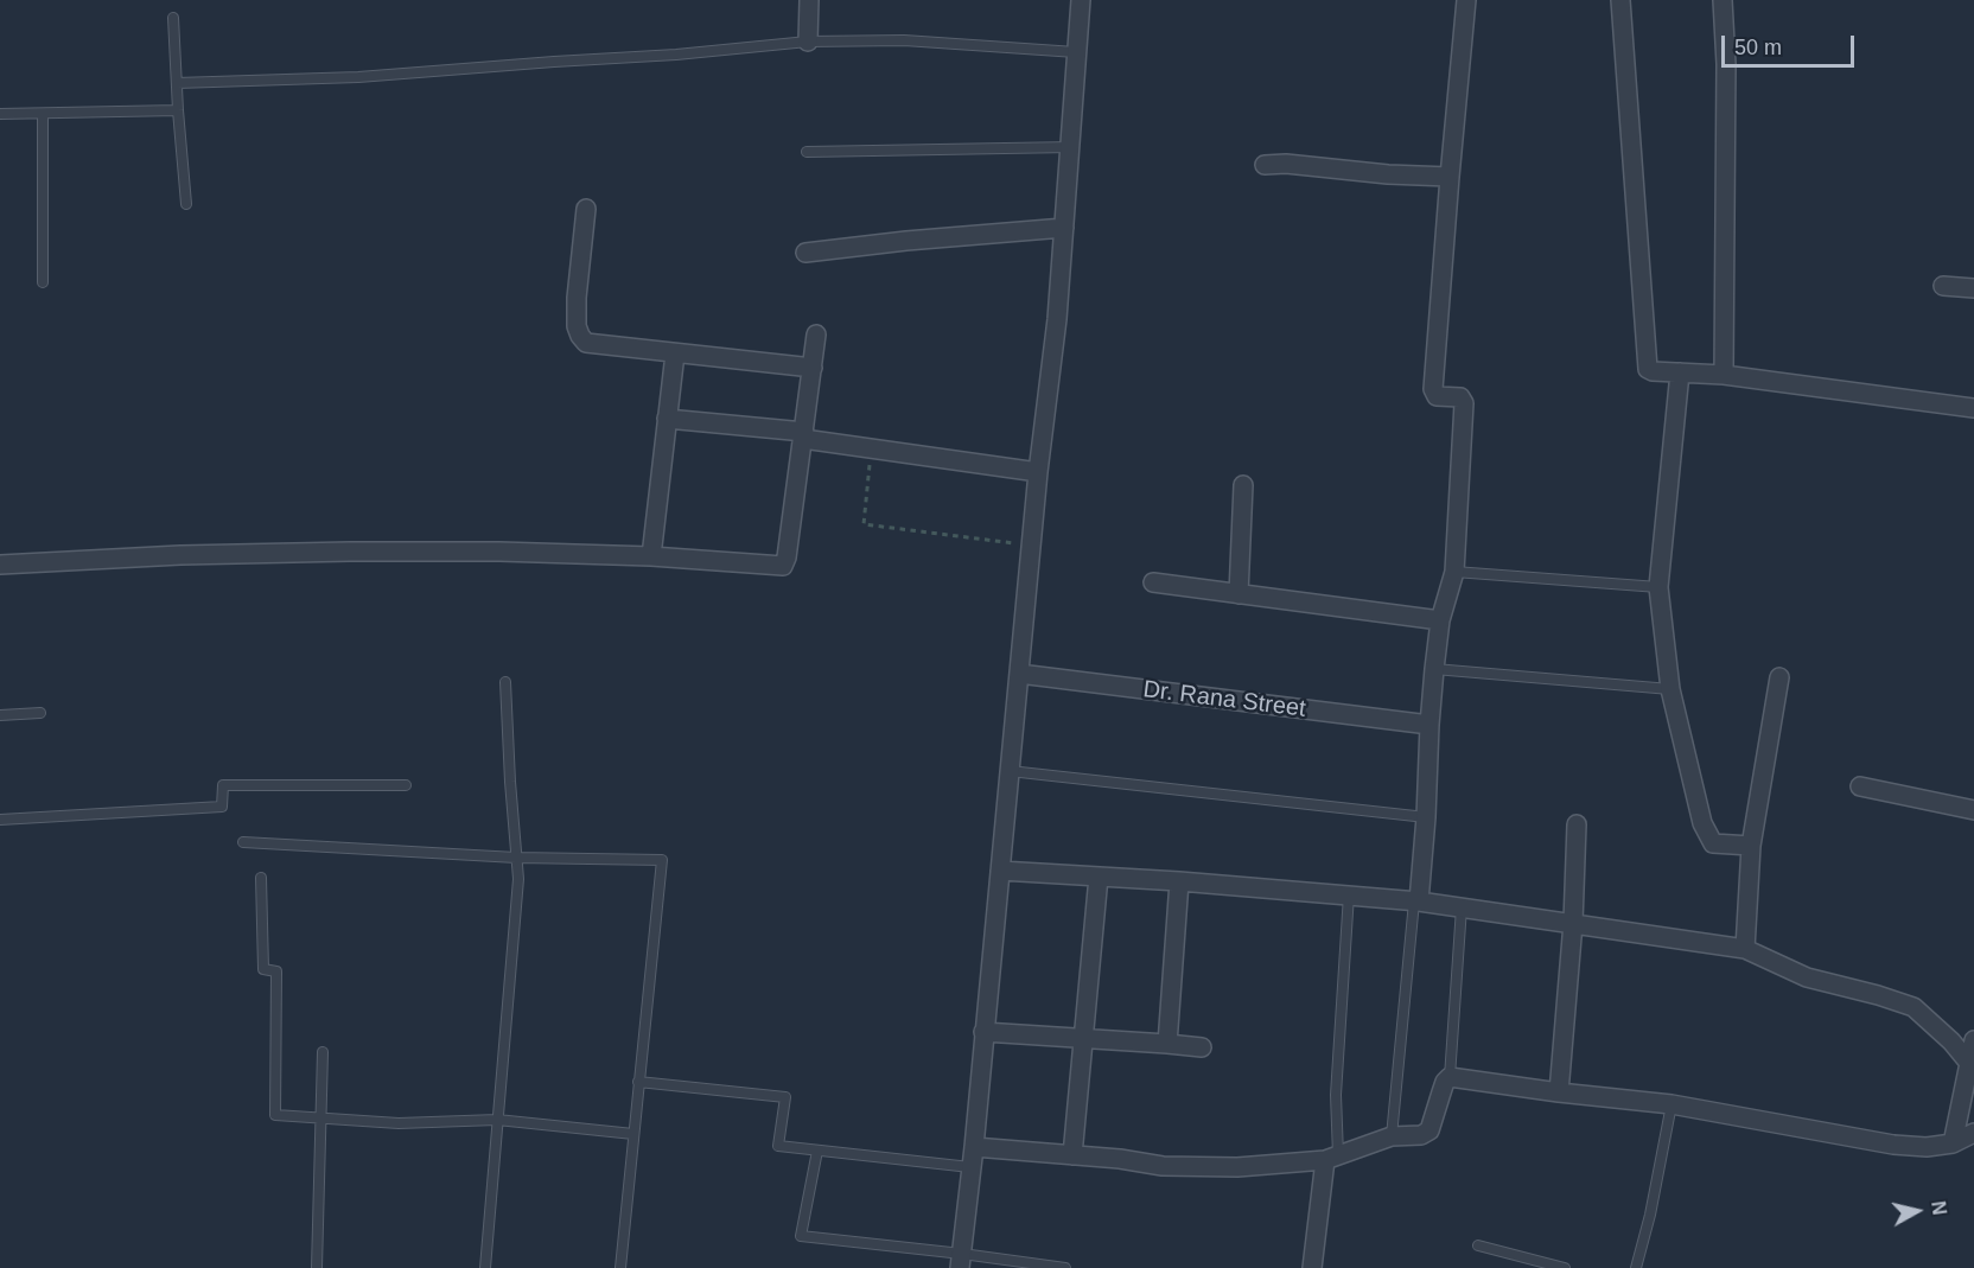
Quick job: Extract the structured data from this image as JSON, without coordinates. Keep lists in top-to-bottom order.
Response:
{
  "streets": {
    "street": ["Dr. Rana Street"]
  },
  "scale_bar": "50 m",
  "north": "right"
}
